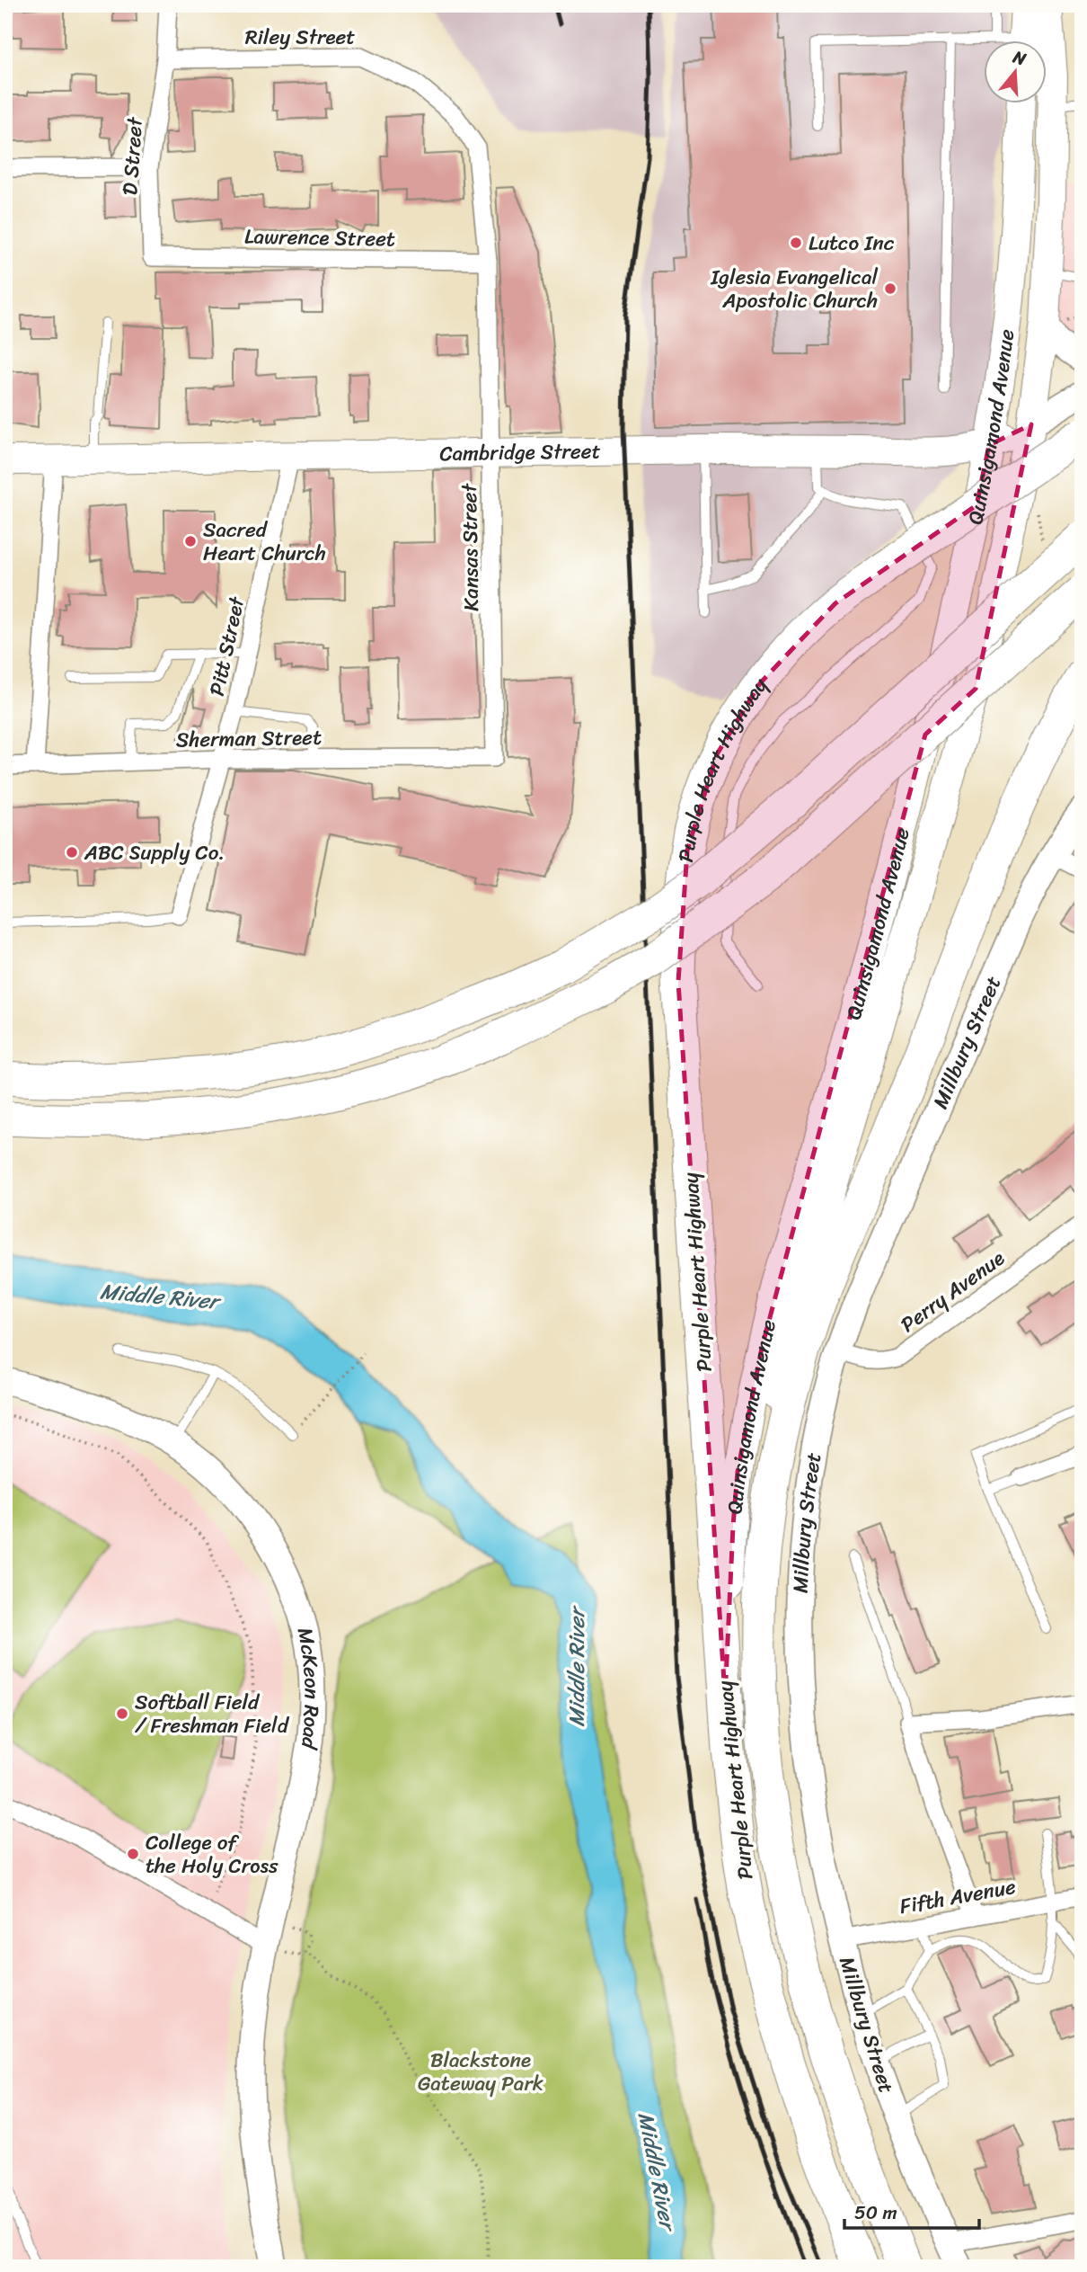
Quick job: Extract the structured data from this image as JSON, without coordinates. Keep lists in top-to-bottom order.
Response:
{
  "streets": {
    "highway": ["Purple Heart Highway"],
    "main road": [
      "Quinsigamond Avenue",
      "Cambridge Street",
      "Millbury Street",
      "McKeon Road"
    ],
    "street": [
      "Riley Street",
      "D Street",
      "Lawrence Street",
      "Kansas Street",
      "Pitt Street",
      "Sherman Street",
      "Perry Avenue",
      "Fifth Avenue"
    ]
  },
  "crossings": [
    ["Riley Street", "D Street"],
    ["Riley Street", "Lawrence Street"],
    ["Riley Street", "Kansas Street"],
    ["D Street", "Lawrence Street"],
    ["Lawrence Street", "Kansas Street"],
    ["Quinsigamond Avenue", "Cambridge Street"],
    ["Quinsigamond Avenue", "Purple Heart Highway"],
    ["Cambridge Street", "Kansas Street"],
    ["Cambridge Street", "Pitt Street"],
    ["Kansas Street", "Sherman Street"],
    ["Pitt Street", "Sherman Street"],
    ["Millbury Street", "Perry Avenue"],
    ["Millbury Street", "Fifth Avenue"]
  ],
  "water": ["Middle River"],
  "parks": ["Blackstone Gateway Park"],
  "places": [
    "Lutco Inc",
    "Iglesia Evangelical Apostolic Church",
    "Sacred Heart Church",
    "ABC Supply Co.",
    "Softball Field / Freshman Field",
    "College of the Holy Cross"
  ],
  "scale_bar": "50 m",
  "north": "top"
}
